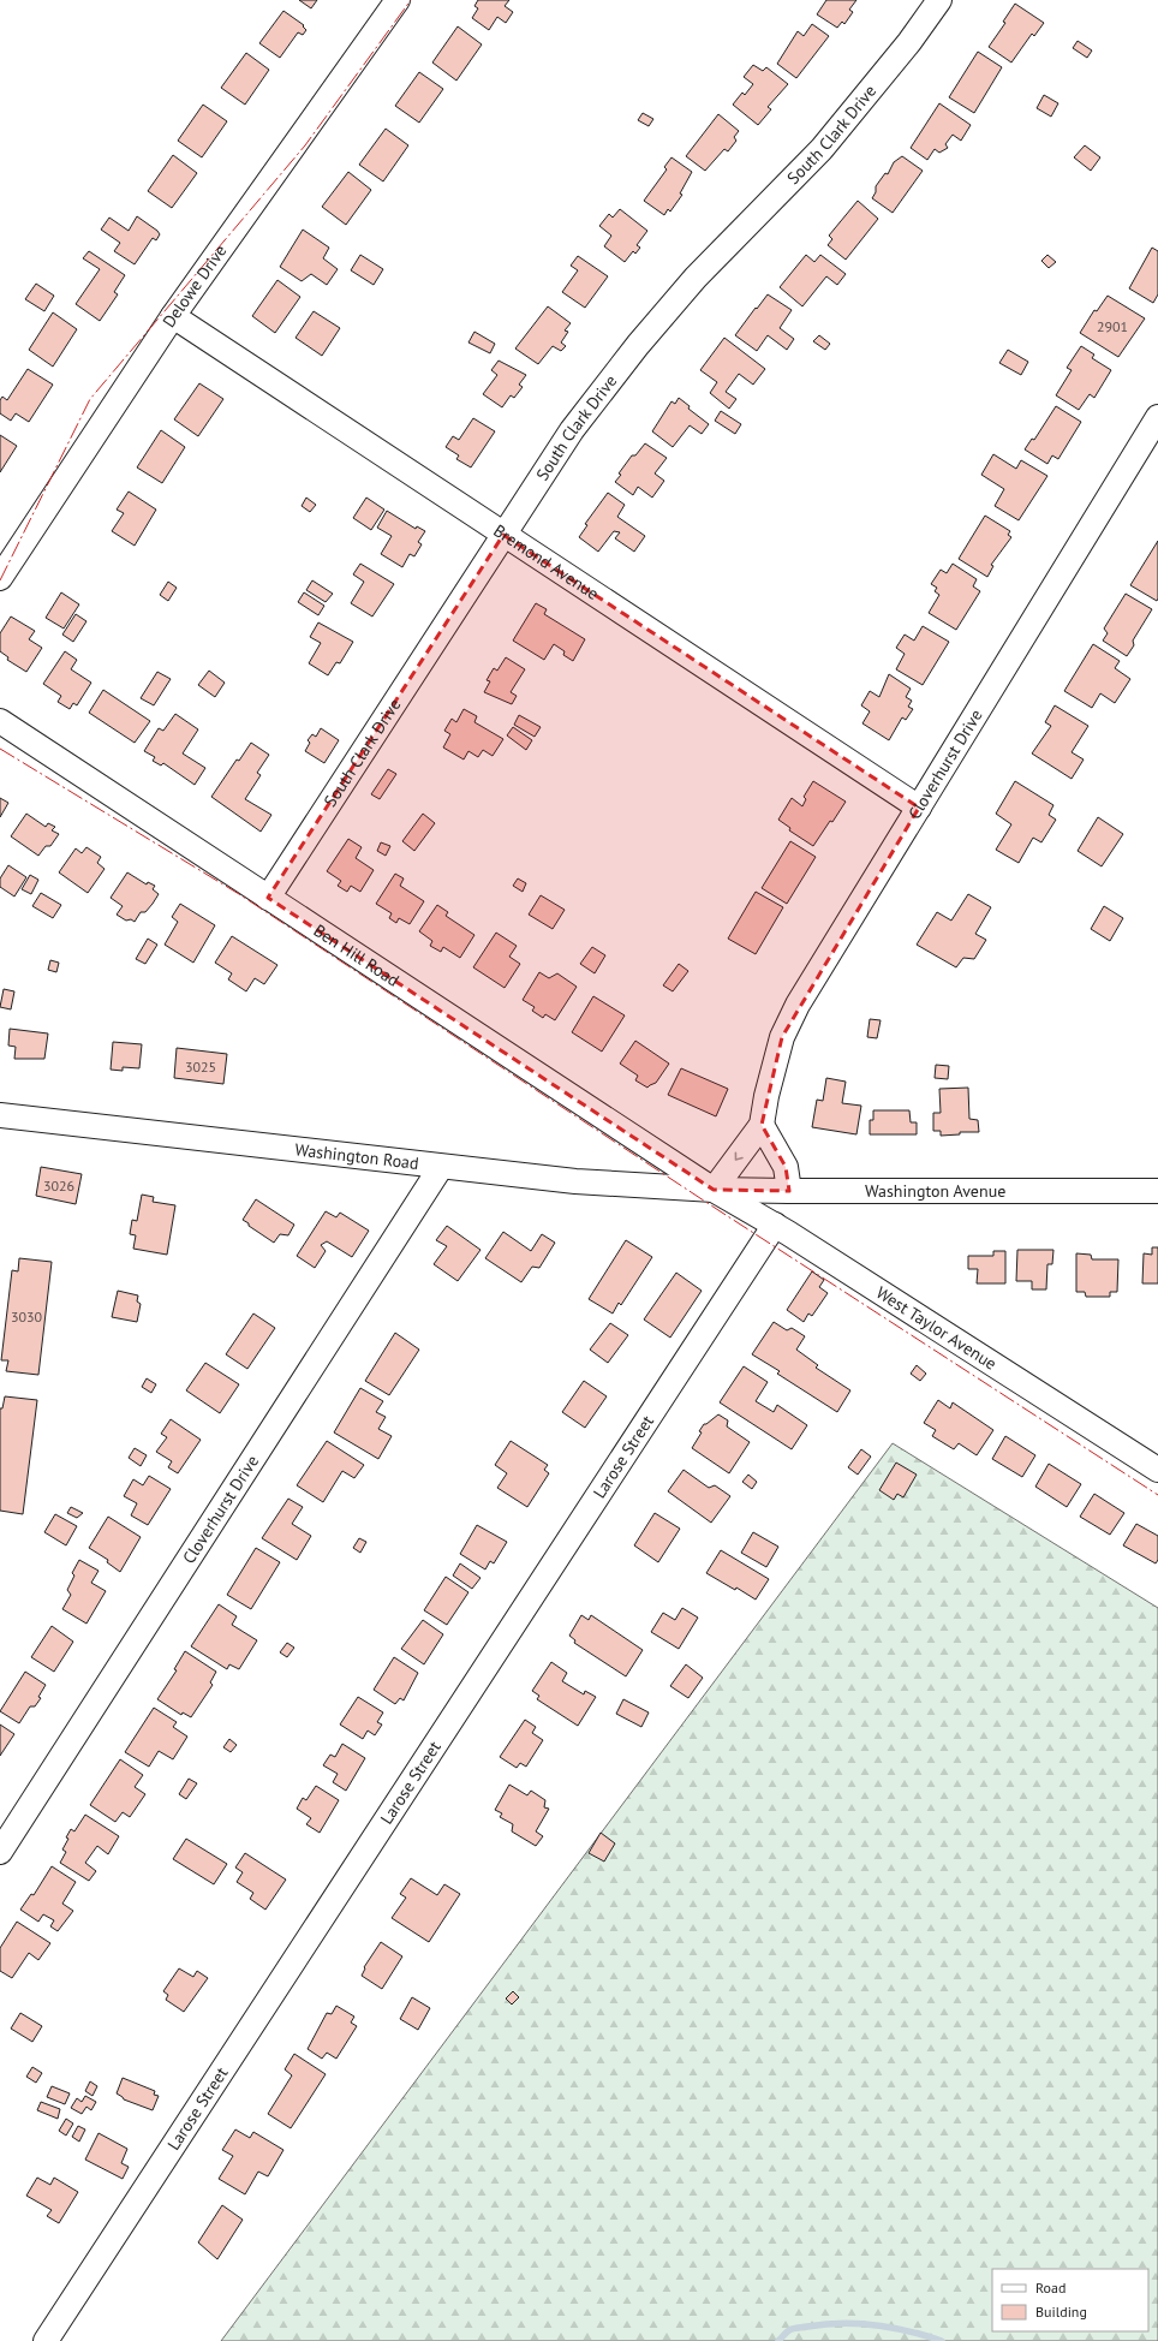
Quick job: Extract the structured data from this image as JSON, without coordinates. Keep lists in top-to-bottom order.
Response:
{
  "streets": {
    "street": [
      "South Clark Drive",
      "Delowe Drive",
      "Bremond Avenue",
      "Cloverhurst Drive",
      "Ben Hill Road",
      "Washington Road",
      "Washington Avenue",
      "West Taylor Avenue",
      "Larose Street"
    ]
  },
  "crossings": [
    ["South Clark Drive", "Bremond Avenue"],
    ["South Clark Drive", "Ben Hill Road"],
    ["Delowe Drive", "Bremond Avenue"],
    ["Bremond Avenue", "Cloverhurst Drive"],
    ["Cloverhurst Drive", "Ben Hill Road"],
    ["Cloverhurst Drive", "Washington Road"],
    ["Cloverhurst Drive", "Washington Avenue"],
    ["Cloverhurst Drive", "West Taylor Avenue"],
    ["Ben Hill Road", "Washington Road"],
    ["Ben Hill Road", "Washington Avenue"],
    ["Ben Hill Road", "West Taylor Avenue"],
    ["Washington Road", "Washington Avenue"],
    ["Washington Road", "West Taylor Avenue"],
    ["Washington Avenue", "West Taylor Avenue"],
    ["West Taylor Avenue", "Larose Street"]
  ],
  "house_numbers": [
    "2901",
    "3025",
    "3026",
    "3030"
  ],
  "legend": ["Road", "Building"]
}
